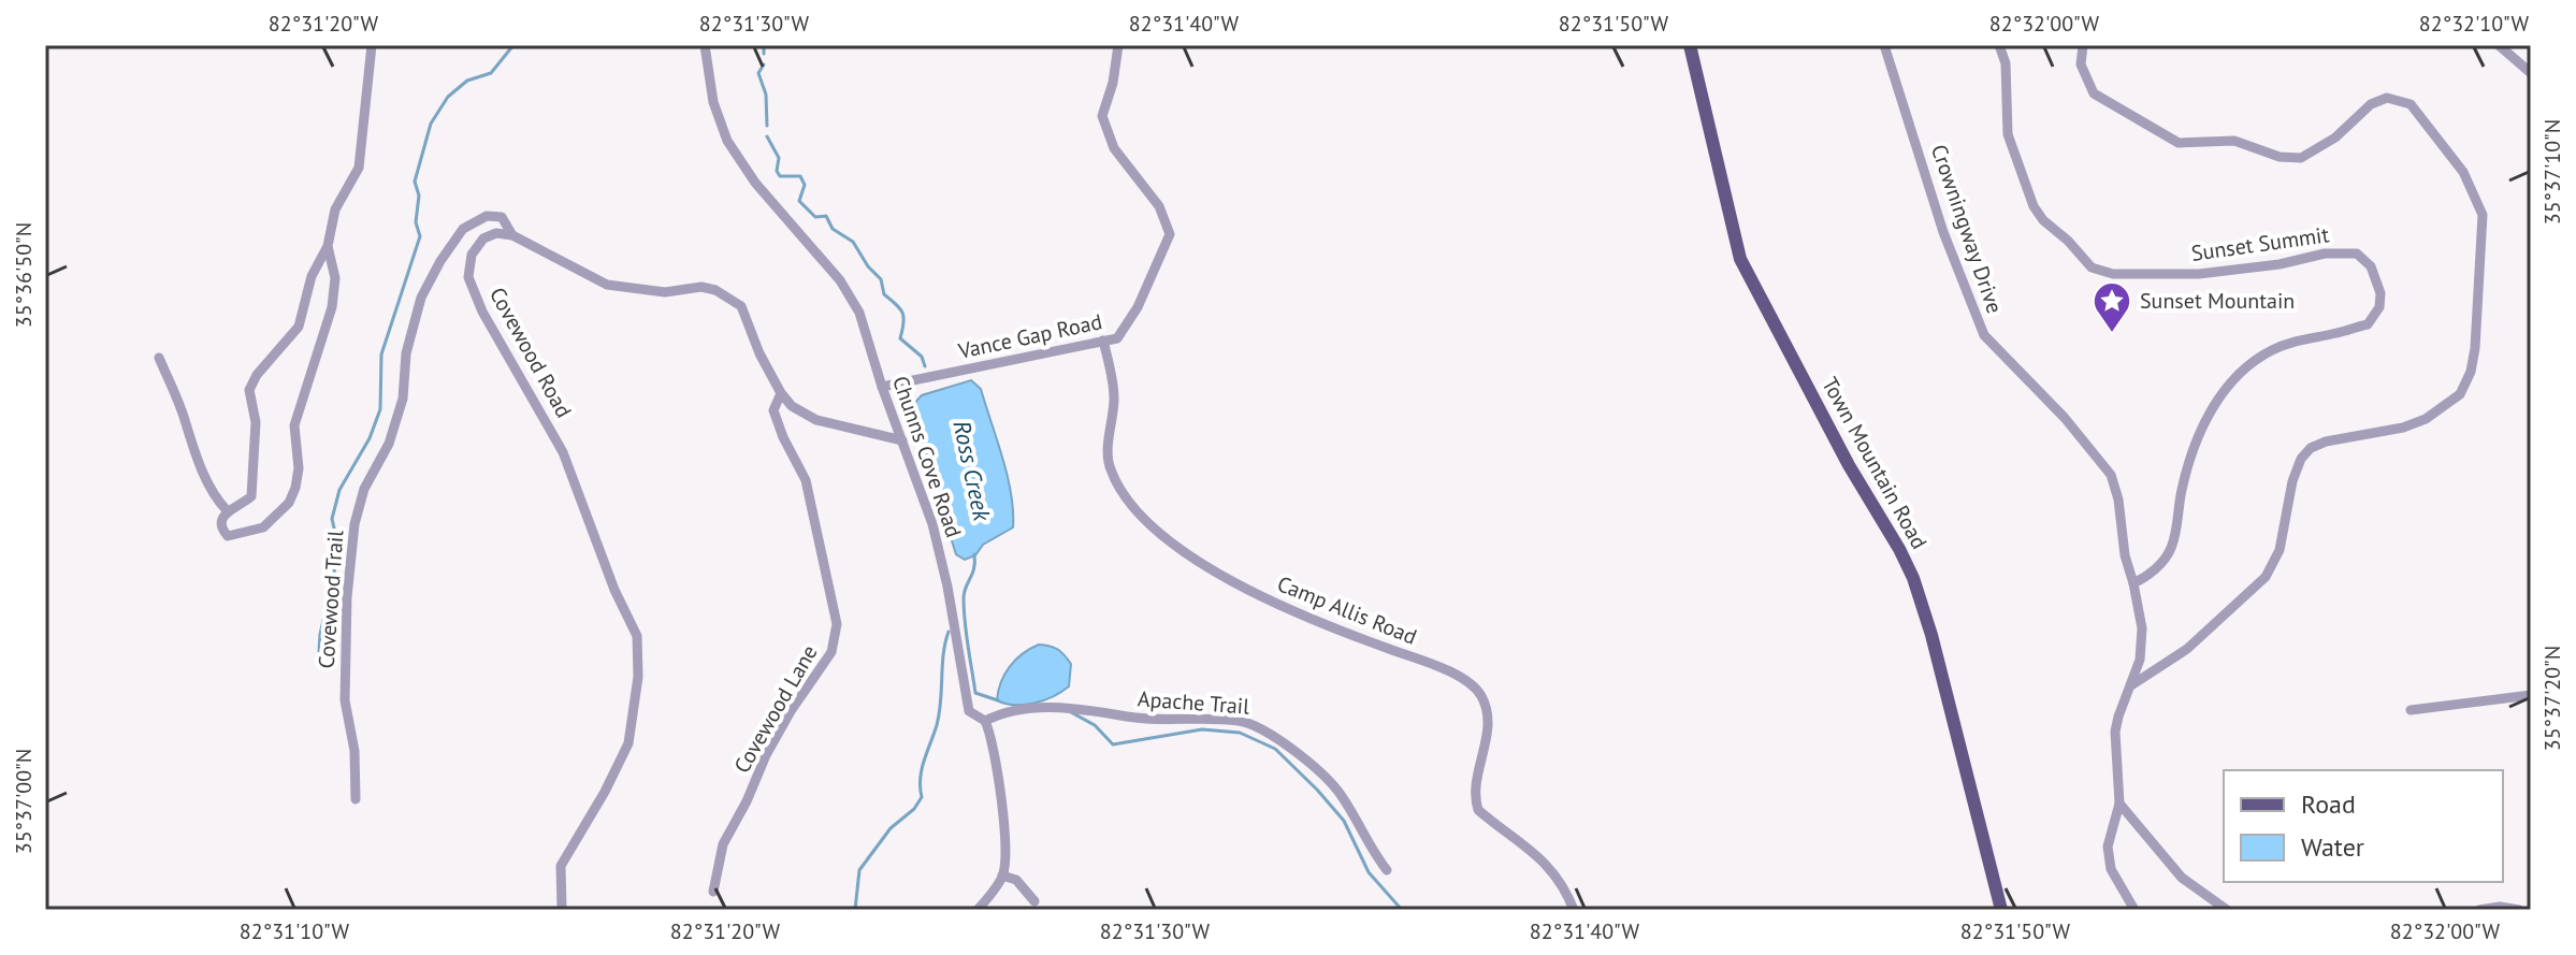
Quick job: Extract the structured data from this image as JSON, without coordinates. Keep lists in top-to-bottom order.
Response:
{
  "streets": {
    "main road": ["Town Mountain Road"],
    "street": [
      "Crowningway Drive",
      "Sunset Summit",
      "Vance Gap Road",
      "Covewood Road",
      "Chunns Cove Road",
      "Covewood Trail",
      "Camp Allis Road",
      "Apache Trail",
      "Covewood Lane"
    ]
  },
  "crossings": [
    ["Crowningway Drive", "Sunset Summit"],
    ["Vance Gap Road", "Chunns Cove Road"],
    ["Vance Gap Road", "Camp Allis Road"],
    ["Covewood Road", "Covewood Trail"],
    ["Chunns Cove Road", "Apache Trail"]
  ],
  "water": ["Ross Creek"],
  "places": {
    "place": ["Sunset Mountain"]
  },
  "legend": ["Road", "Water"],
  "coordinates": [
    "82°31'20\"W",
    "82°31'30\"W",
    "82°31'40\"W",
    "82°31'50\"W",
    "82°32'00\"W",
    "82°32'10\"W",
    "35°37'10\"N",
    "35°36'50\"N",
    "35°37'20\"N",
    "35°37'00\"N",
    "82°31'10\"W"
  ]
}
